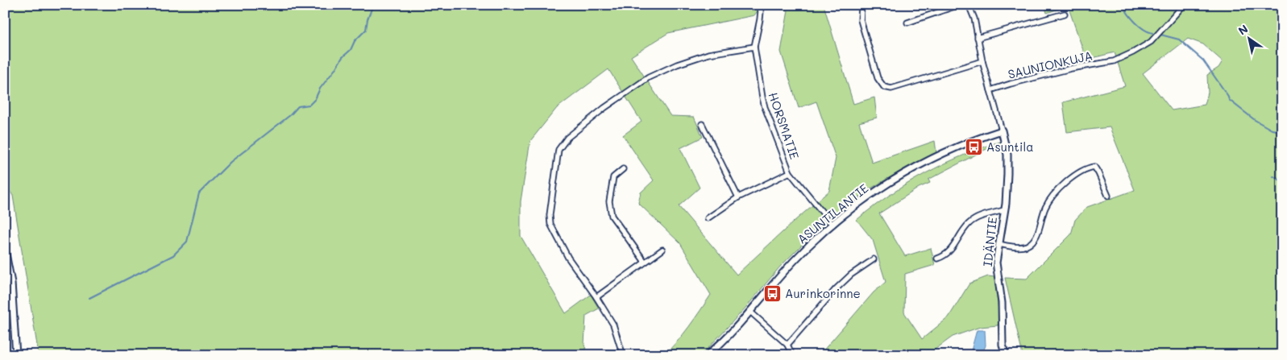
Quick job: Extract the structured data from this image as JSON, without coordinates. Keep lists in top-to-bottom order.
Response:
{
  "streets": {
    "street": [
      "SAUNIONKUJA",
      "HORSMATIE",
      "ASUNTILANTIE",
      "IDÄNTIE"
    ]
  },
  "crossings": [
    ["HORSMATIE", "ASUNTILANTIE"],
    ["ASUNTILANTIE", "IDÄNTIE"]
  ],
  "places": {
    "bus stop": ["Asuntila", "Aurinkorinne"]
  },
  "north": "top left"
}
